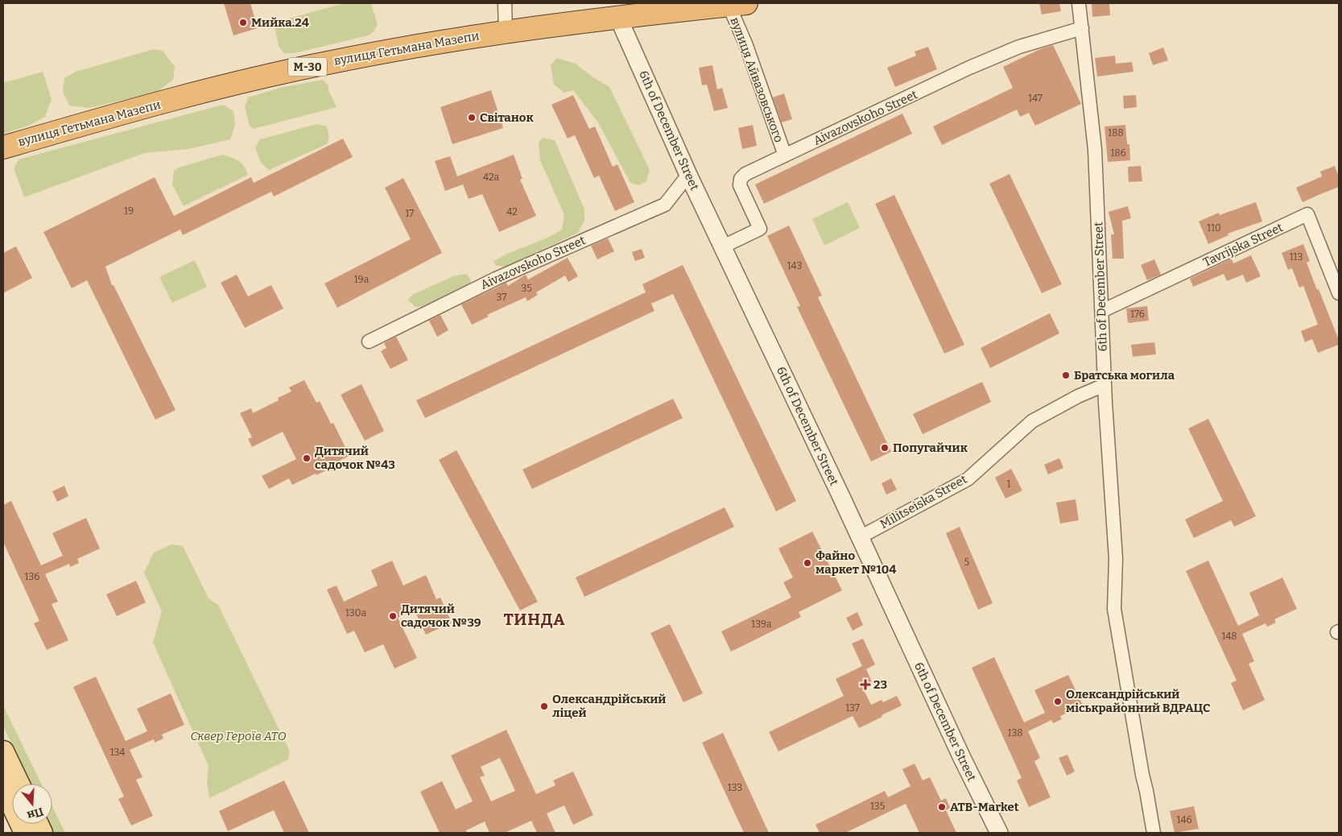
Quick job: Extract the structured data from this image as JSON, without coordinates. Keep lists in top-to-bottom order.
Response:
{
  "streets": {
    "highway": ["вулиця Гетьмана Мазепи", "М-30"],
    "street": [
      "вулиця Айвазовського",
      "Aivazovskoho Street",
      "6th of December Street",
      "Tavrijska Street",
      "Militseiska Street"
    ]
  },
  "crossings": [
    ["вулиця Гетьмана Мазепи", "вулиця Айвазовського"],
    ["вулиця Гетьмана Мазепи", "6th of December Street"],
    ["вулиця Айвазовського", "Aivazovskoho Street"],
    ["Aivazovskoho Street", "6th of December Street"],
    ["6th of December Street", "Tavrijska Street"],
    ["6th of December Street", "Militseiska Street"]
  ],
  "districts": ["ТИНДА"],
  "parks": ["Сквер Героїв АТО"],
  "places": {
    "other": [
      "Мийка.24",
      "Світанок",
      "Братська могила",
      "Попугайчик",
      "Дитячий садочок №43",
      "Файно маркет №104",
      "Дитячий садочок №39",
      "Олександрійський міськрайонний ВДРАЦС",
      "Олександрійський ліцей",
      "ATB-Market"
    ],
    "health": ["23"]
  },
  "house_numbers": [
    "147",
    "188",
    "186",
    "42а",
    "19",
    "42",
    "17",
    "110",
    "113",
    "143",
    "19а",
    "35",
    "37",
    "176",
    "1",
    "5",
    "136",
    "130а",
    "139а",
    "148",
    "137",
    "138",
    "134",
    "133",
    "135",
    "146"
  ],
  "north": "bottom"
}
